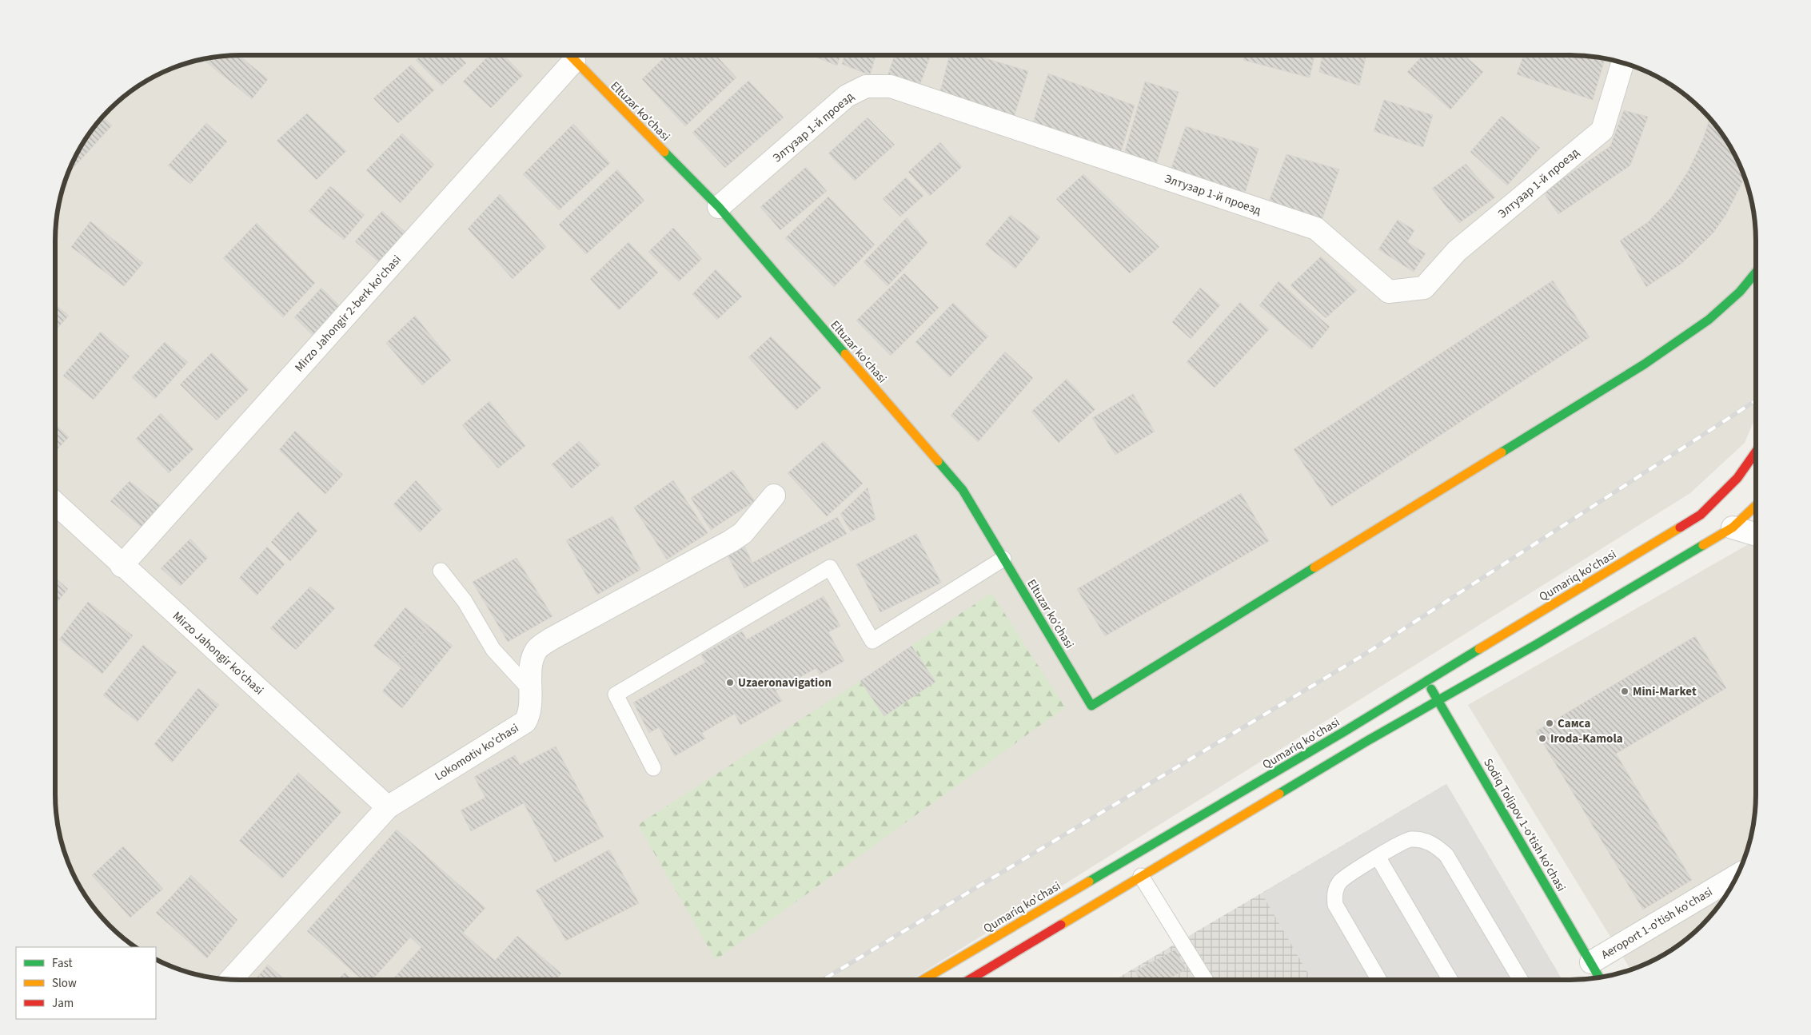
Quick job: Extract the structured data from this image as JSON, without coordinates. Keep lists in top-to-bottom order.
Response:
{
  "streets": {
    "main road": ["Eltuzar ko'chasi", "Qumariq ko'chasi", "Sodiq Tolipov 1-o'tish ko'chasi"],
    "street": [
      "Элтузар 1-й проезд",
      "Mirzo Jahongir 2-berk ko'chasi",
      "Mirzo Jahongir ko'chasi",
      "Lokomotiv ko'chasi",
      "Aeroport 1-o'tish ko'chasi"
    ]
  },
  "crossings": [
    ["Eltuzar ko'chasi", "Элтузар 1-й проезд"],
    ["Mirzo Jahongir 2-berk ko'chasi", "Mirzo Jahongir ko'chasi"],
    ["Qumariq ko'chasi", "Sodiq Tolipov 1-o'tish ko'chasi"],
    ["Mirzo Jahongir ko'chasi", "Lokomotiv ko'chasi"],
    ["Sodiq Tolipov 1-o'tish ko'chasi", "Aeroport 1-o'tish ko'chasi"]
  ],
  "places": [
    "Uzaeronavigation",
    "Mini-Market",
    "Самса",
    "Iroda-Kamola"
  ],
  "legend": ["Fast", "Slow", "Jam"]
}
